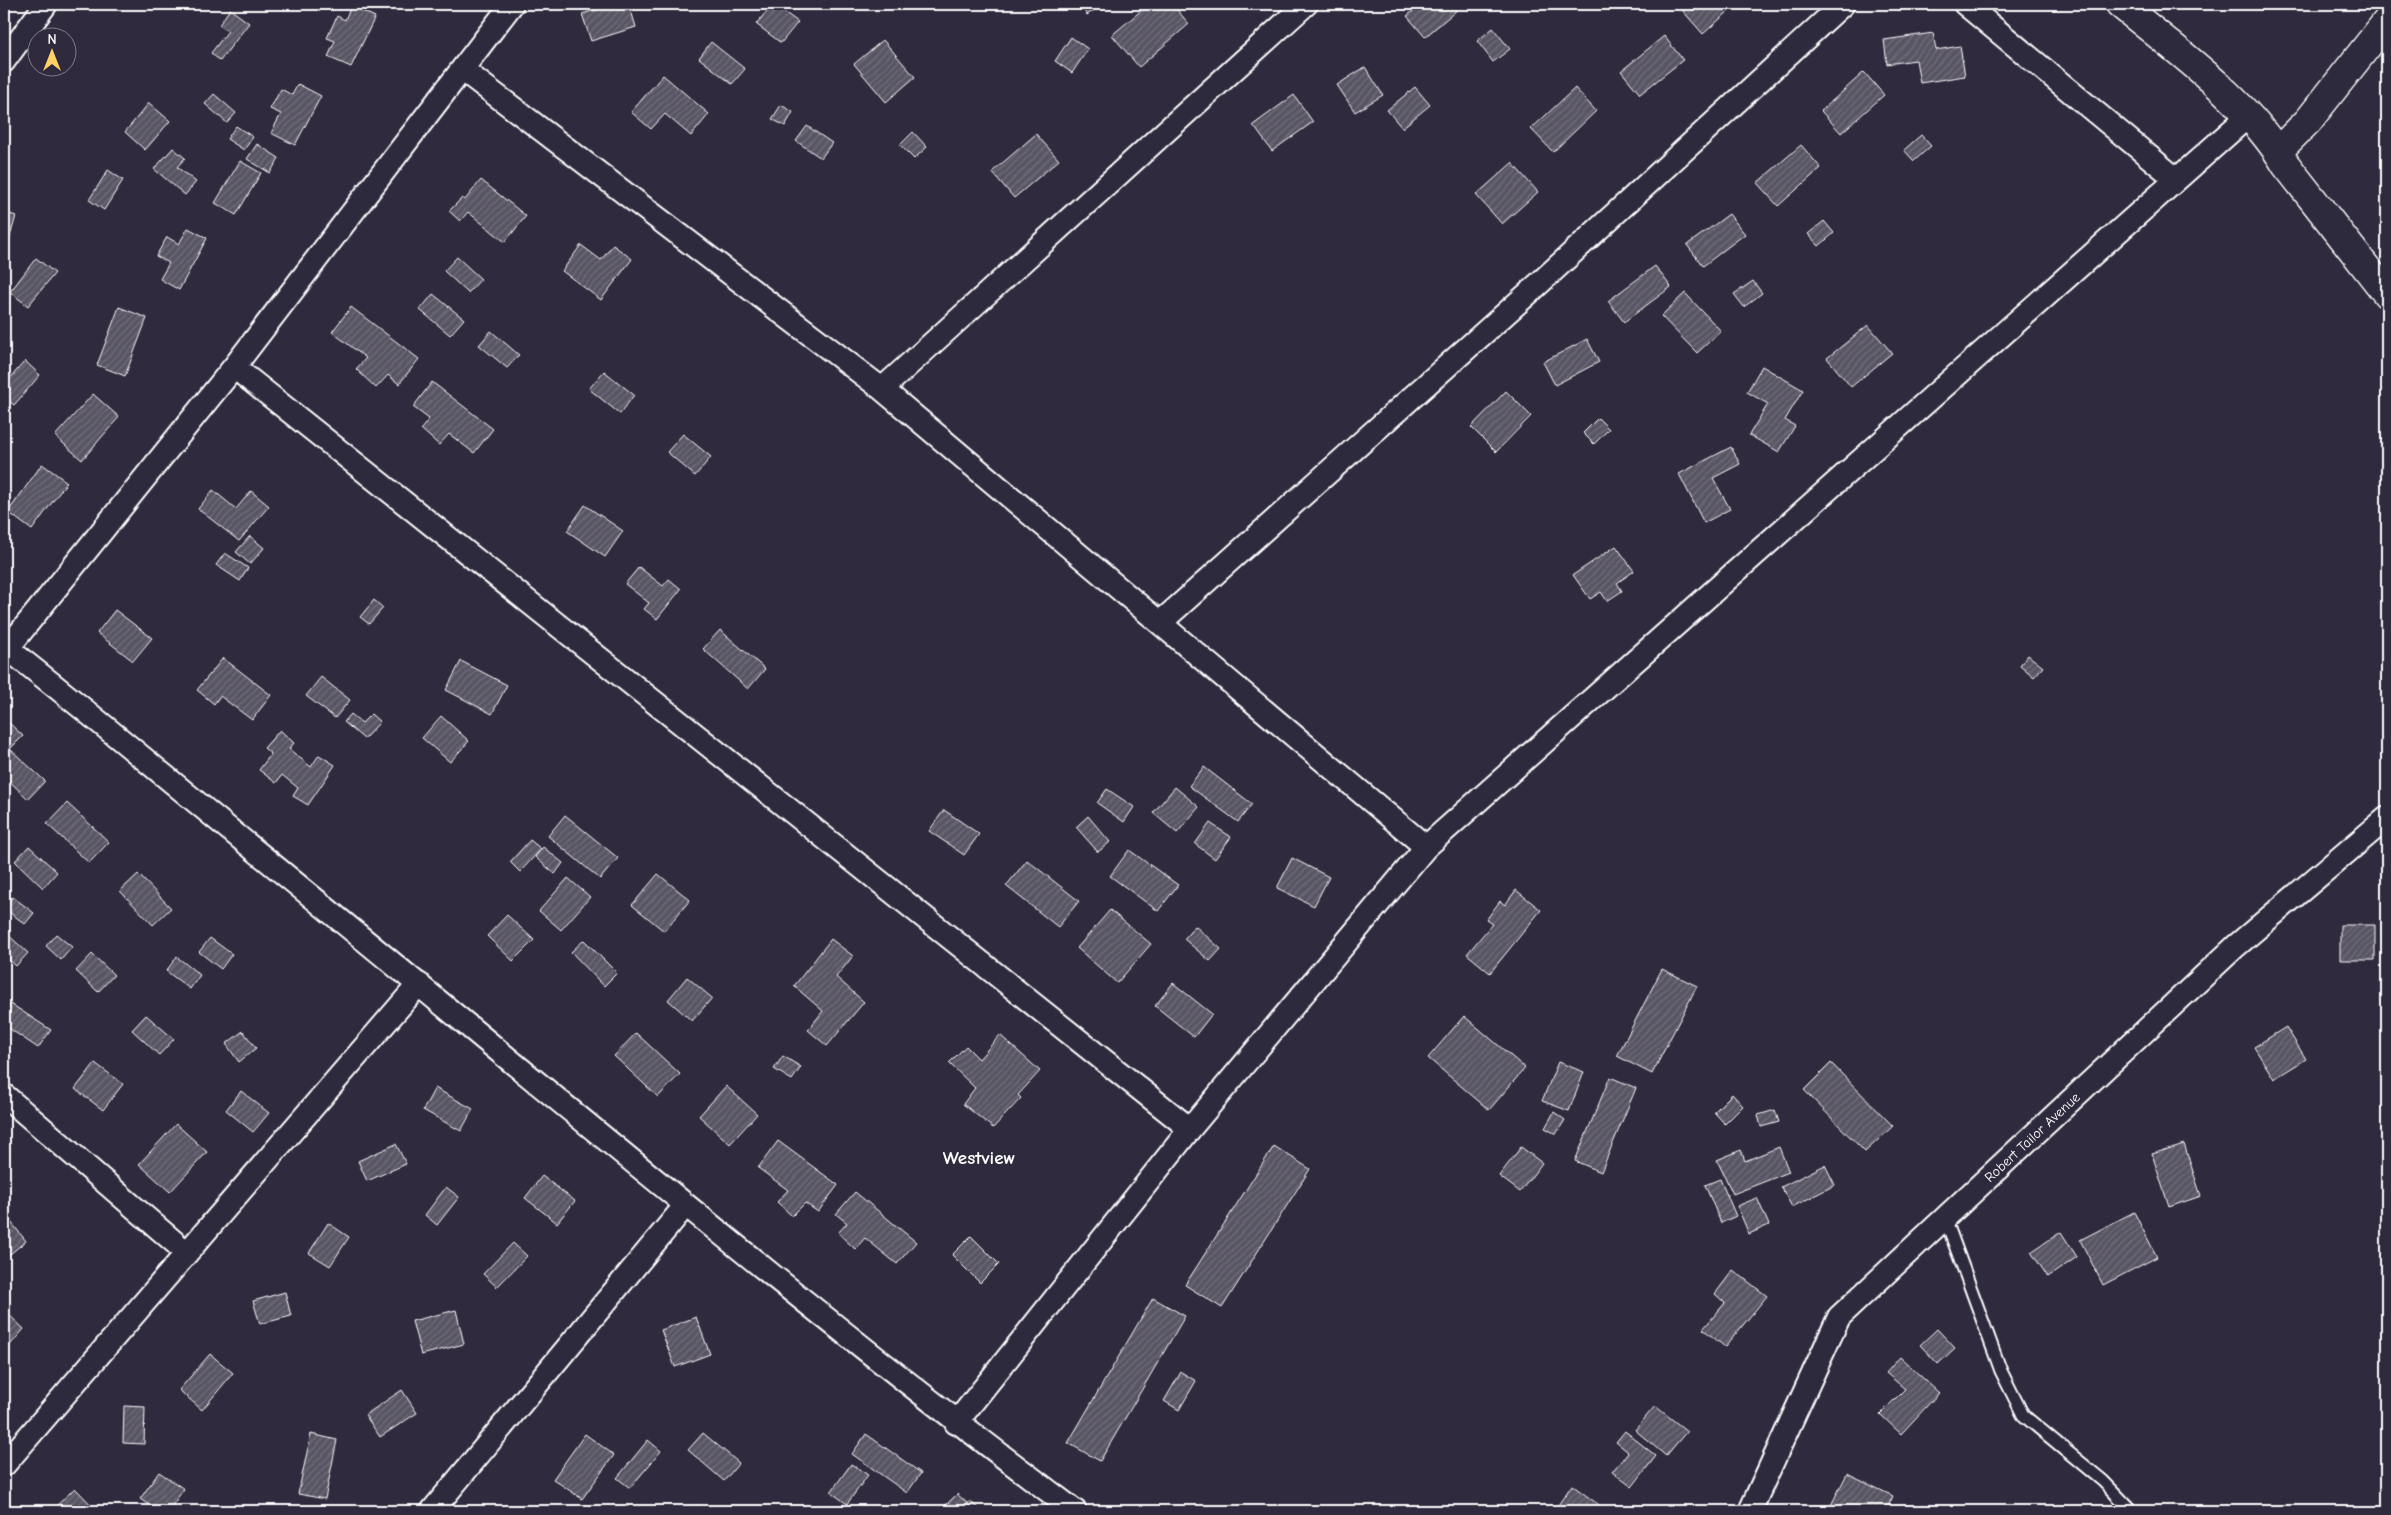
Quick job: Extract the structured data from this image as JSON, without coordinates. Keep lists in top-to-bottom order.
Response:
{
  "streets": {
    "street": ["Robert Tailor Avenue"]
  },
  "districts": ["Westview"],
  "north": "top"
}
